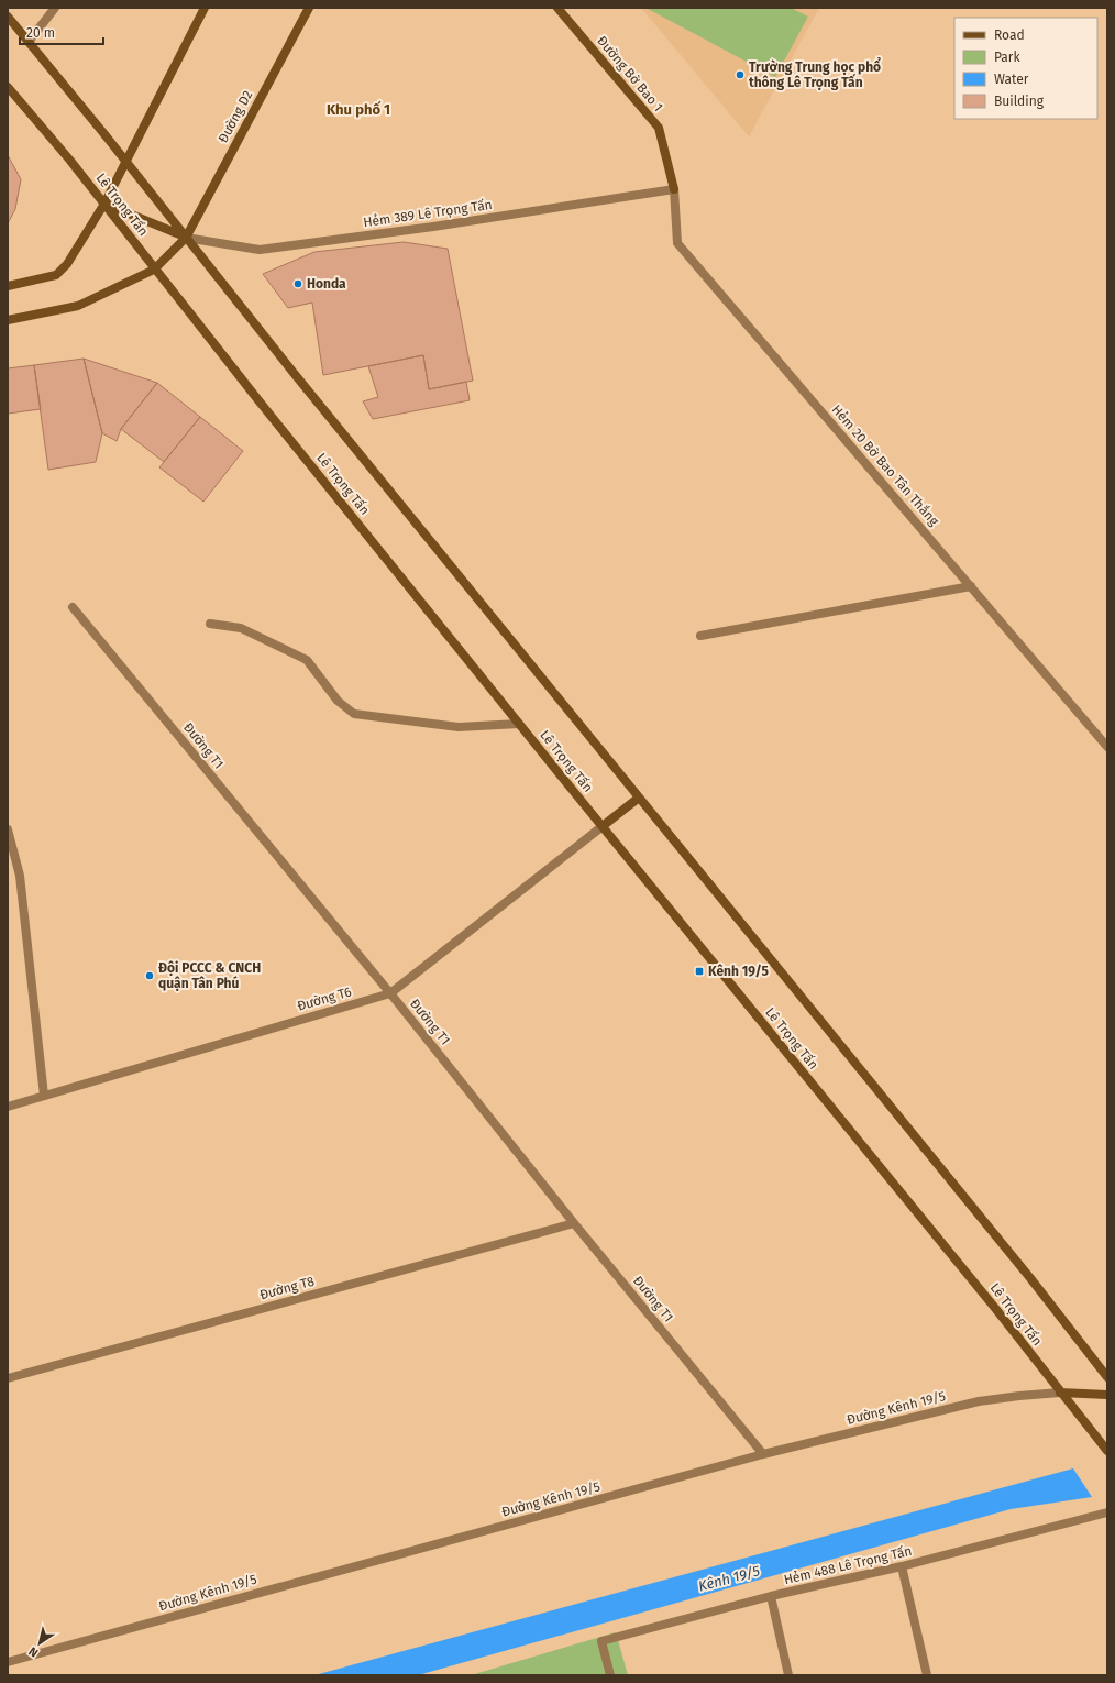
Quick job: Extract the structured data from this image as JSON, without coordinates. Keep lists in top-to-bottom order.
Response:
{
  "streets": {
    "main road": [
      "Đường Bờ Bao 1",
      "Đường D2",
      "Lê Trọng Tấn",
      "Đường Kênh 19/5"
    ],
    "street": [
      "Hẻm 389 Lê Trọng Tấn",
      "Hẻm 20 Bờ Bao Tân Thắng",
      "Đường T1",
      "Đường T6",
      "Đường T8",
      "Hẻm 488 Lê Trọng Tấn"
    ]
  },
  "crossings": [
    ["Đường Bờ Bao 1", "Hẻm 389 Lê Trọng Tấn"],
    ["Đường Bờ Bao 1", "Hẻm 20 Bờ Bao Tân Thắng"],
    ["Đường D2", "Lê Trọng Tấn"],
    ["Đường D2", "Hẻm 389 Lê Trọng Tấn"],
    ["Lê Trọng Tấn", "Đường T6"],
    ["Lê Trọng Tấn", "Đường Kênh 19/5"],
    ["Hẻm 389 Lê Trọng Tấn", "Hẻm 20 Bờ Bao Tân Thắng"],
    ["Đường T1", "Đường T6"],
    ["Đường T1", "Đường T8"],
    ["Đường T1", "Đường Kênh 19/5"]
  ],
  "districts": ["Khu phố 1"],
  "water": ["Kênh 19/5"],
  "places": {
    "other": ["Trường Trung học phổ thông Lê Trọng Tấn", "Honda", "Đội PCCC & CNCH quận Tân Phú"],
    "transit": ["Kênh 19/5"]
  },
  "legend": [
    "Road",
    "Park",
    "Water",
    "Building"
  ],
  "scale_bar": "20 m",
  "north": "bottom left"
}
